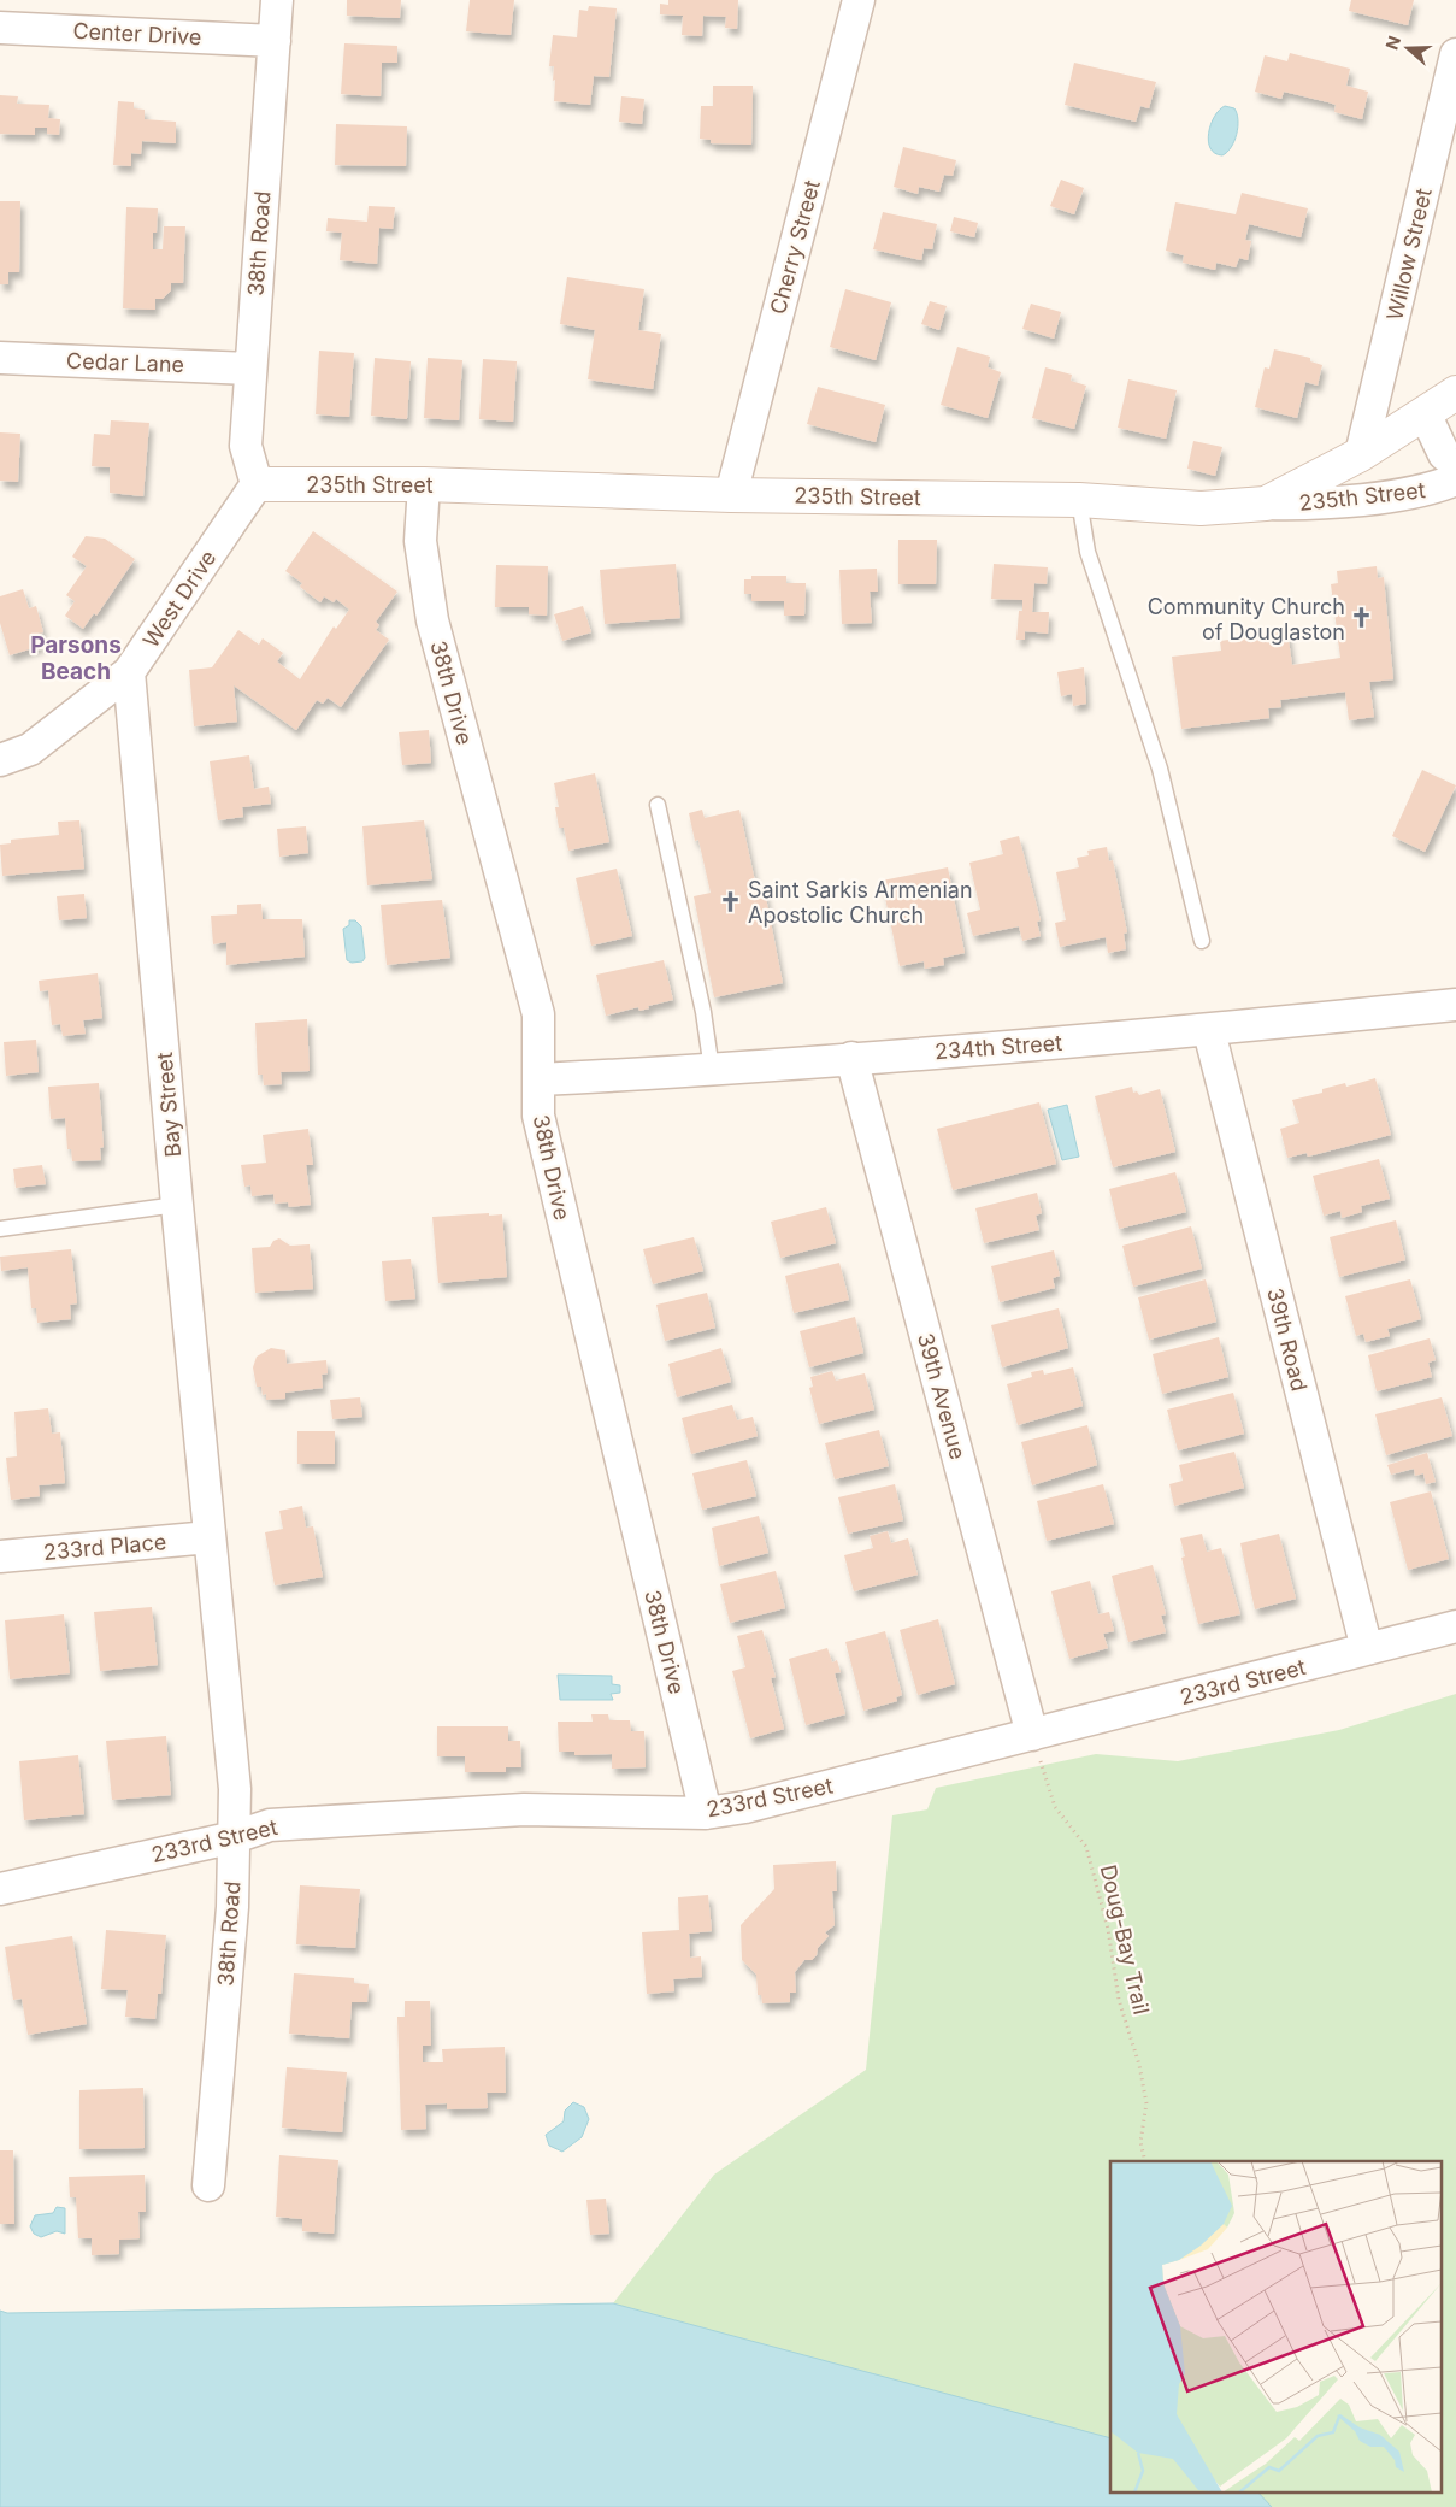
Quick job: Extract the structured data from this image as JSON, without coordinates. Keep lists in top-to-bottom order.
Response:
{
  "streets": {
    "main road": ["235th Street"],
    "street": [
      "Center Drive",
      "38th Road",
      "Cherry Street",
      "Willow Street",
      "Cedar Lane",
      "West Drive",
      "38th Drive",
      "234th Street",
      "Bay Street",
      "39th Road",
      "39th Avenue",
      "233rd Place",
      "233rd Street"
    ],
    "path": ["Doug-Bay Trail"]
  },
  "crossings": [
    ["Center Drive", "38th Road"],
    ["38th Road", "Cedar Lane"],
    ["38th Road", "235th Street"],
    ["38th Road", "West Drive"],
    ["38th Road", "Bay Street"],
    ["38th Road", "233rd Place"],
    ["38th Road", "233rd Street"],
    ["Cherry Street", "235th Street"],
    ["235th Street", "West Drive"],
    ["235th Street", "38th Drive"],
    ["West Drive", "Bay Street"],
    ["38th Drive", "234th Street"],
    ["38th Drive", "233rd Street"],
    ["234th Street", "39th Road"],
    ["234th Street", "39th Avenue"],
    ["Bay Street", "233rd Place"],
    ["39th Road", "233rd Street"],
    ["39th Avenue", "233rd Street"],
    ["39th Avenue", "Doug-Bay Trail"],
    ["233rd Street", "Doug-Bay Trail"]
  ],
  "districts": ["Parsons Beach"],
  "places": {
    "church": ["Community Church of Douglaston", "Saint Sarkis Armenian Apostolic Church"]
  },
  "north": "left"
}
